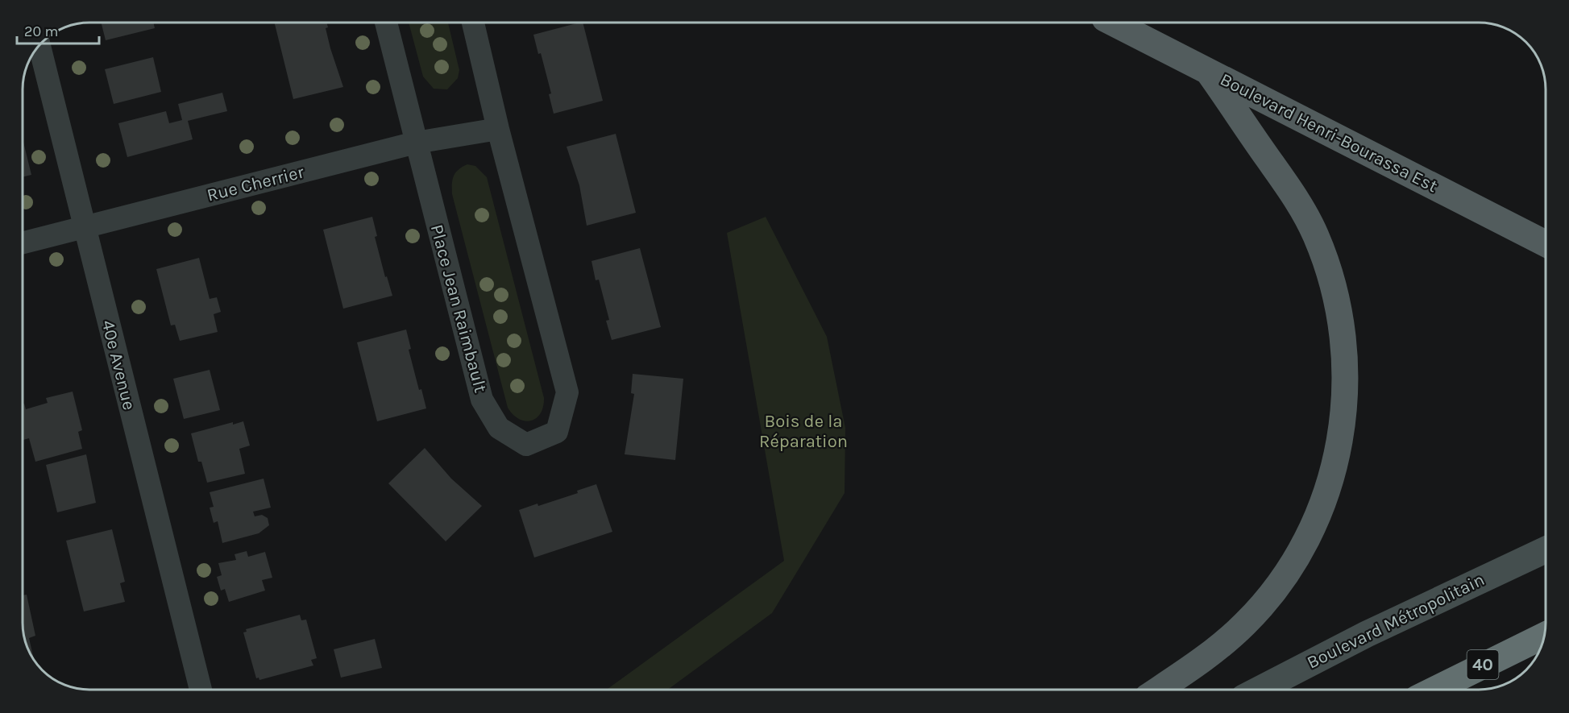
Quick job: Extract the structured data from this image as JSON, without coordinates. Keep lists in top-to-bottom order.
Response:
{
  "streets": {
    "highway": ["40"],
    "main road": ["Boulevard Henri-Bourassa Est", "Boulevard Métropolitain"],
    "street": ["Rue Cherrier", "Place Jean Raimbault", "40e Avenue"]
  },
  "crossings": [
    ["Rue Cherrier", "Place Jean Raimbault"],
    ["Rue Cherrier", "40e Avenue"]
  ],
  "parks": ["Bois de la Réparation"],
  "scale_bar": "20 m"
}
